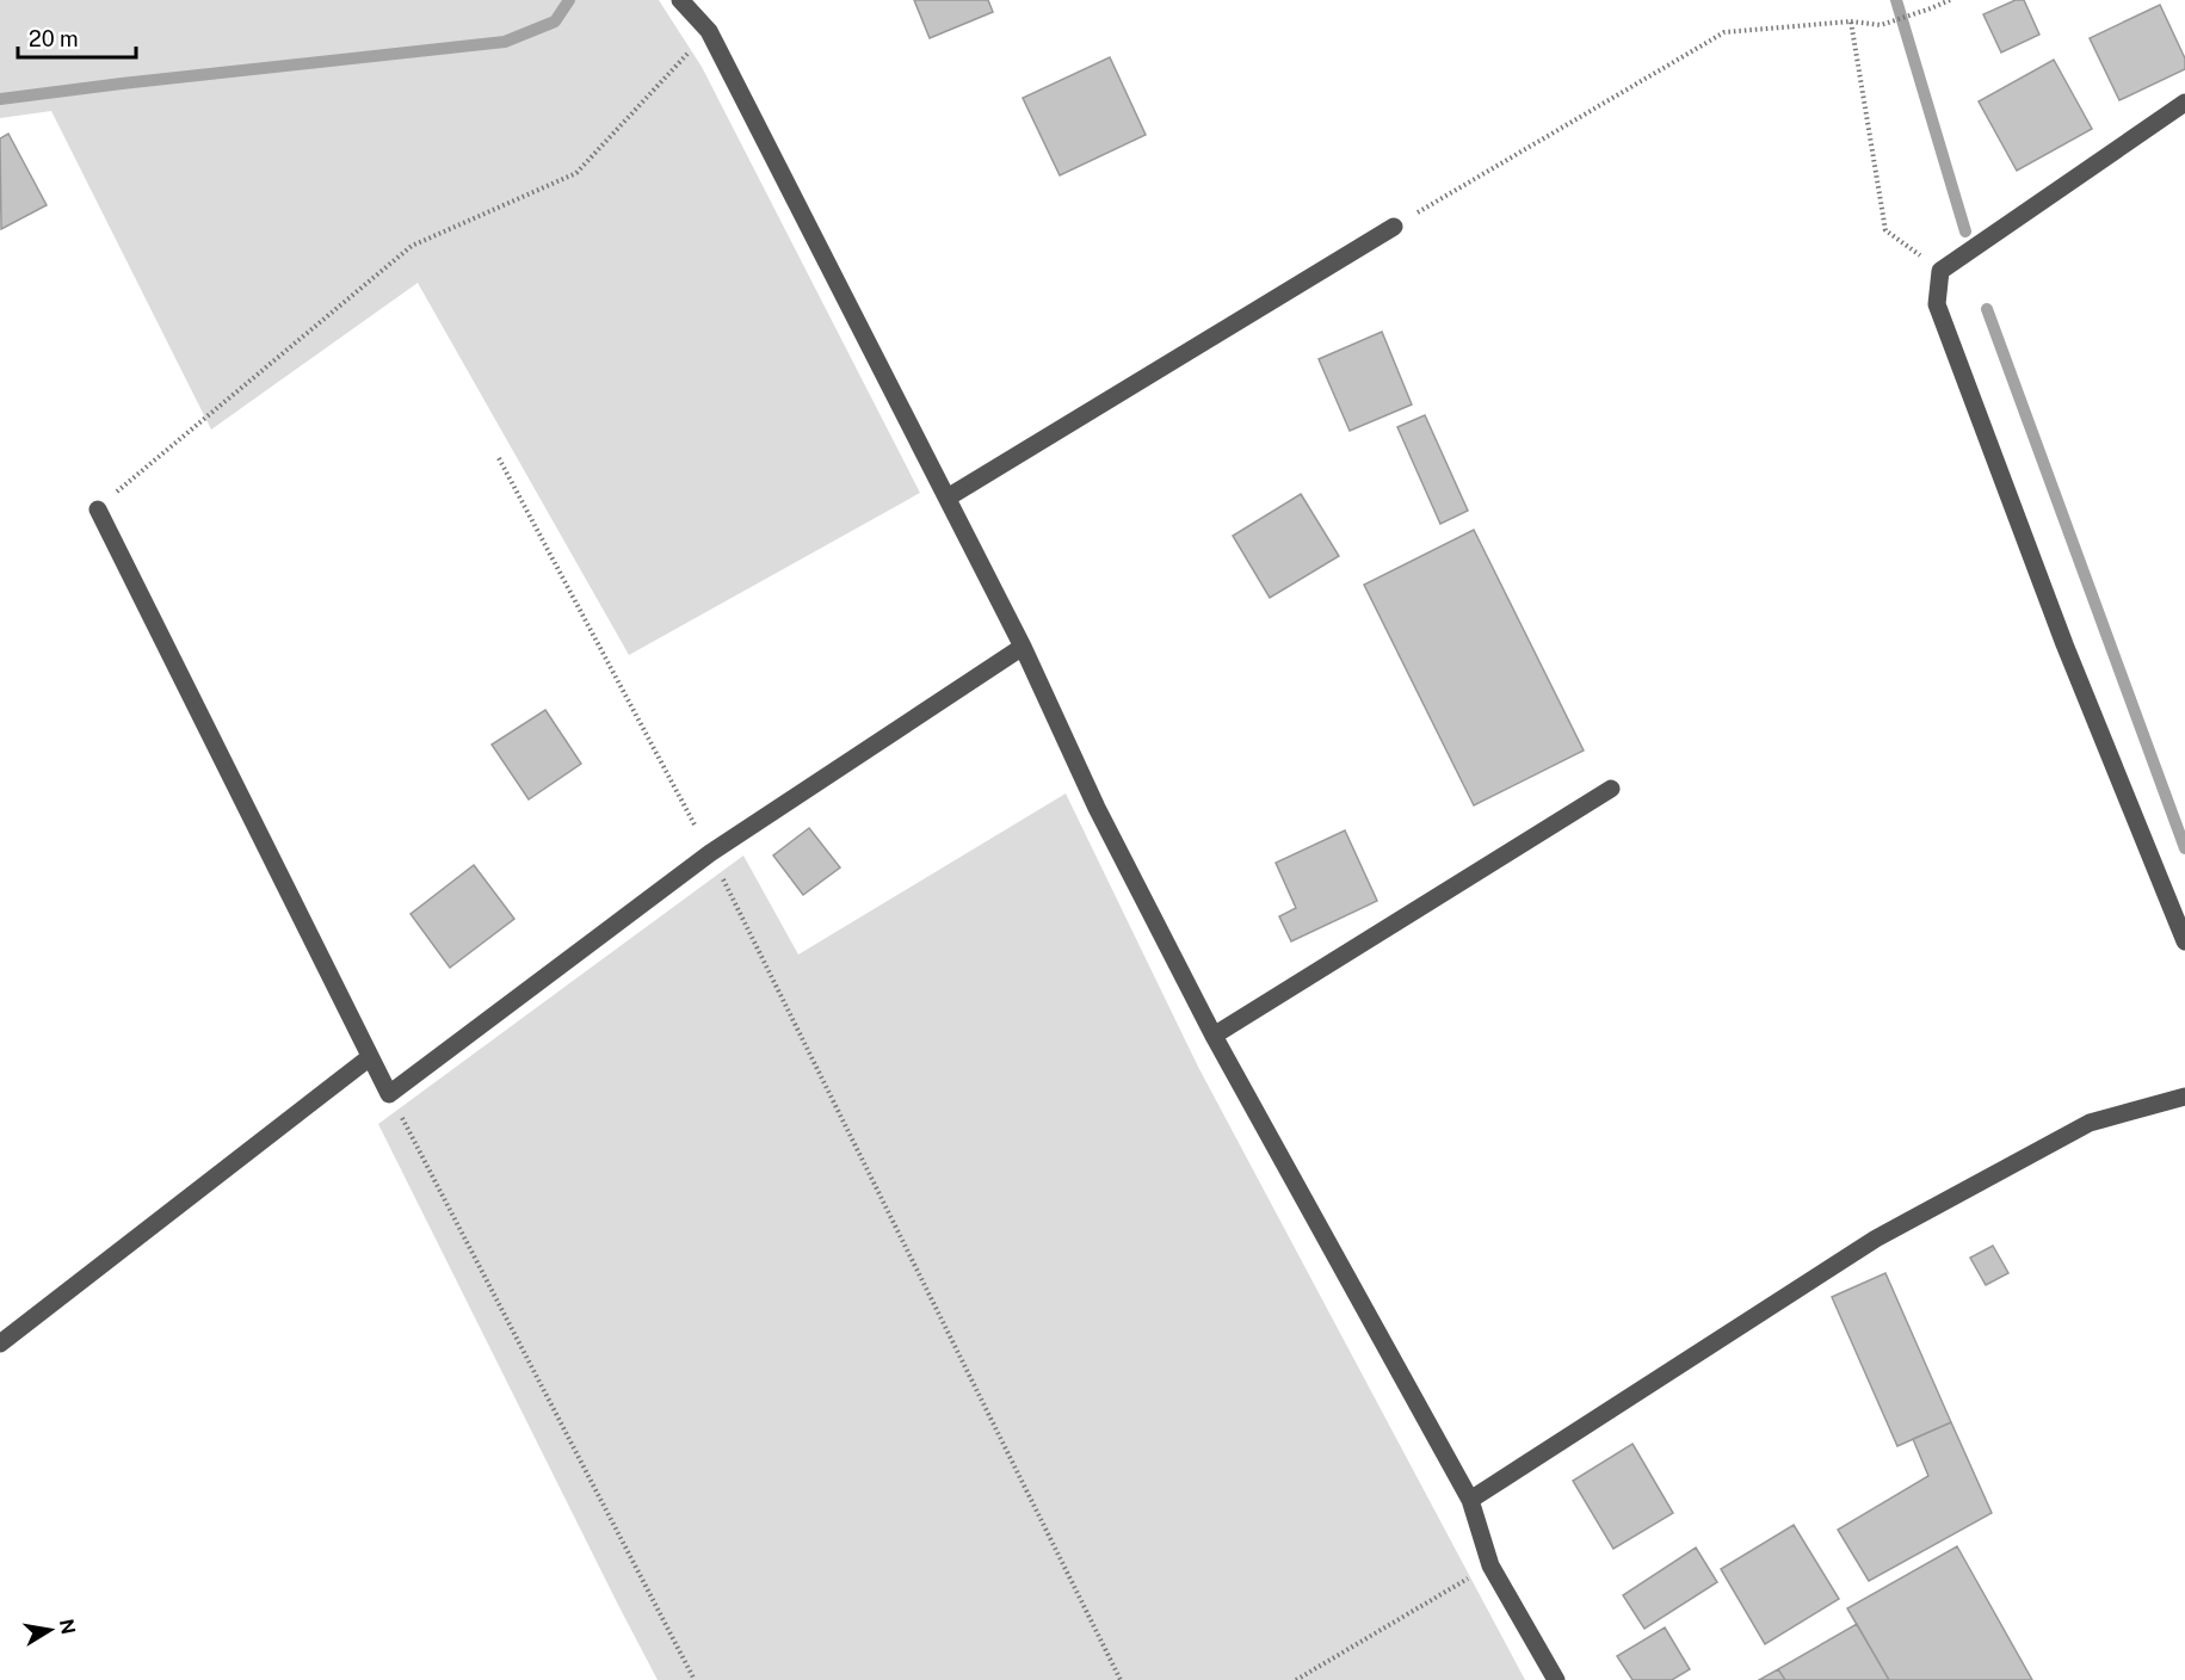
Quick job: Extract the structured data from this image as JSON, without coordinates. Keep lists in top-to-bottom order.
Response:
{
  "scale_bar": "20 m",
  "north": "right"
}
